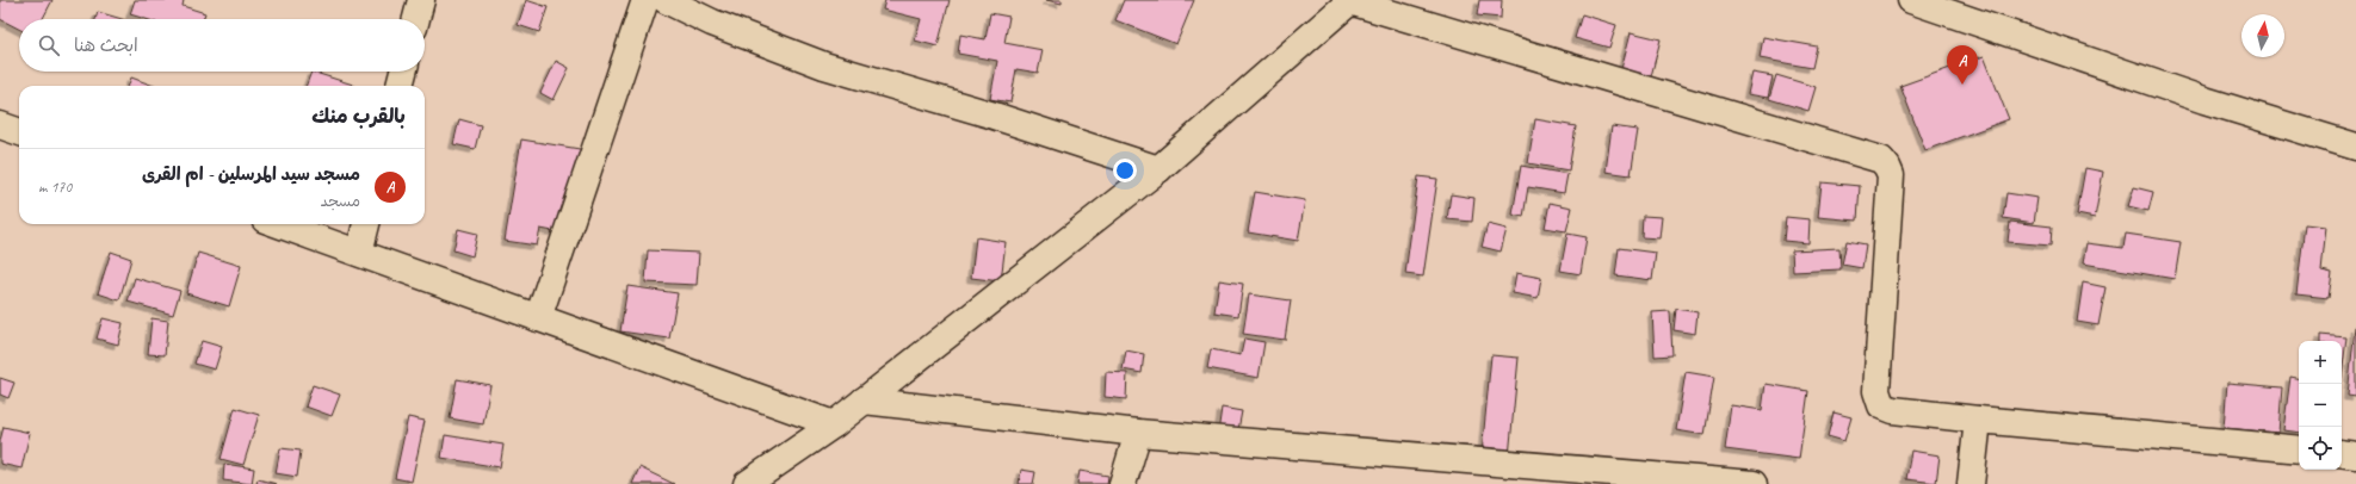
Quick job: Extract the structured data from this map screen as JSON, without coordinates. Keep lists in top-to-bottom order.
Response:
{
  "north": "top",
  "page": {
    "search": "ابحث هنا",
    "pins": "A",
    "heading": "بالقرب منك",
    "list": [
      {
        "mark": "A",
        "name": "مسجد سيد المرسلين - ام القرى",
        "note": "مسجد",
        "value": "170 m"
      }
    ],
    "map_buttons": ["+", "−"]
  }
}
